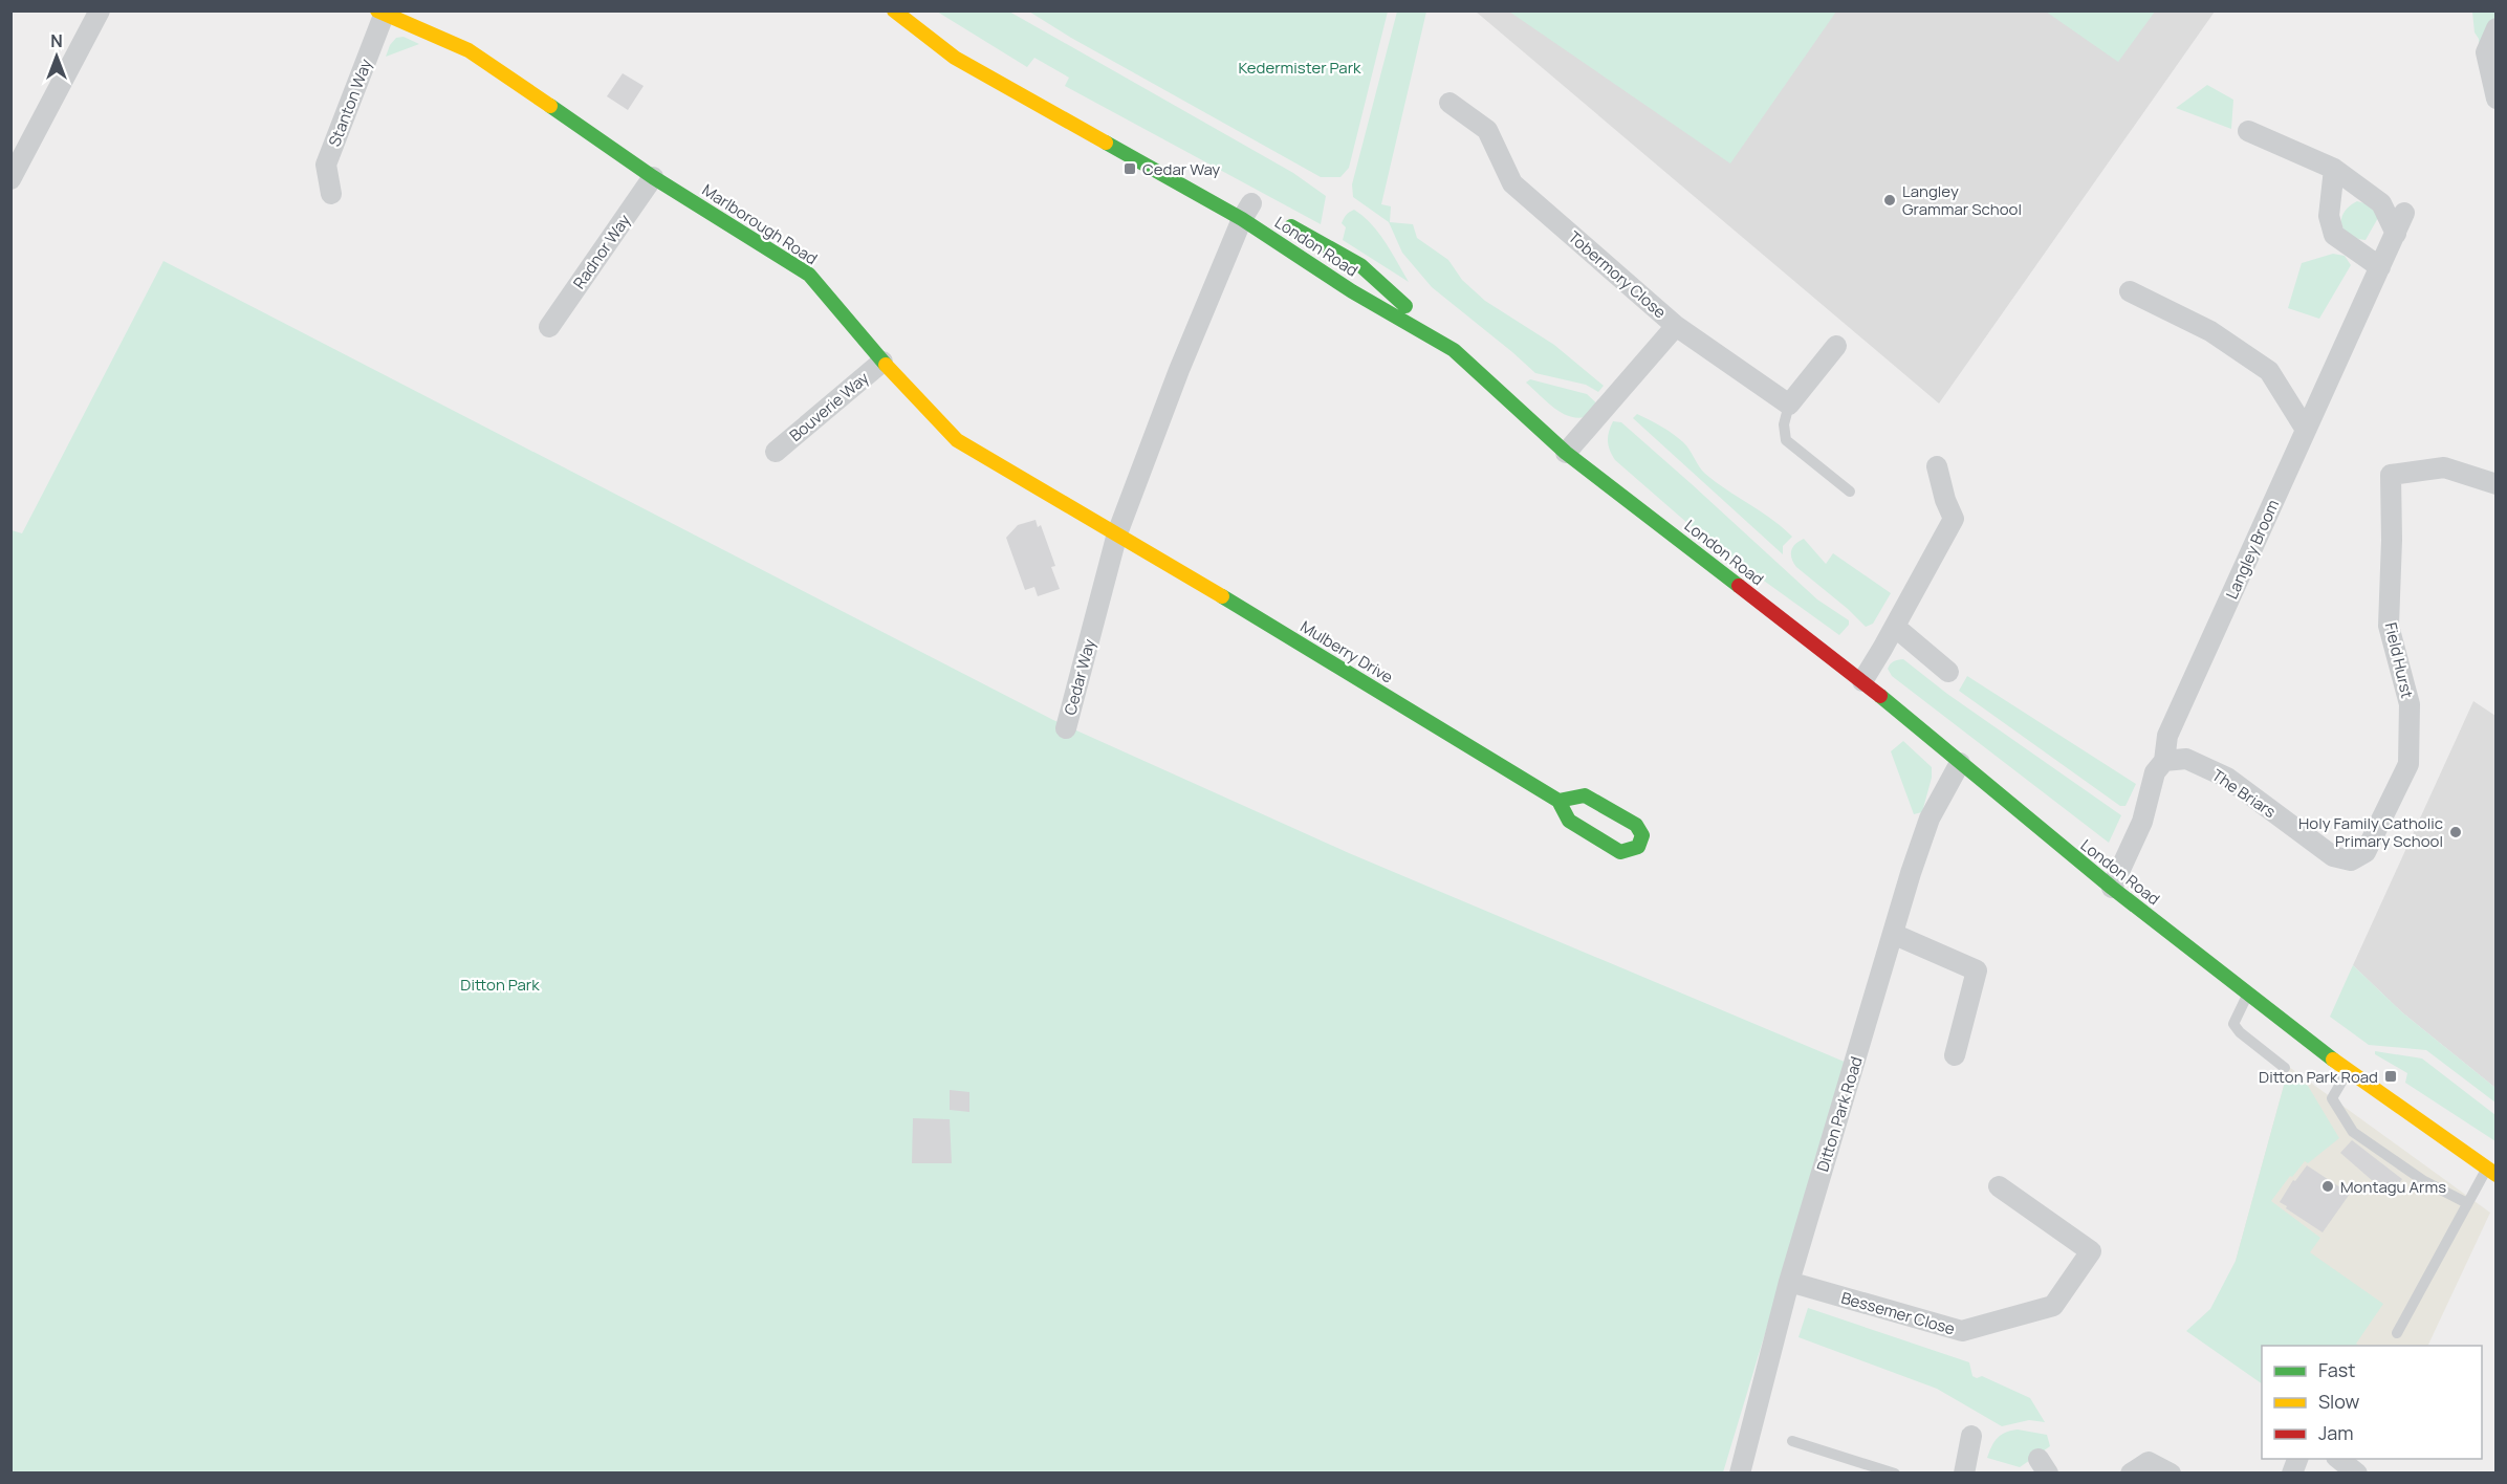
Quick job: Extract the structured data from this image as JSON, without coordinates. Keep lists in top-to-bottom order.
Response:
{
  "streets": {
    "main road": ["Marlborough Road", "London Road", "Mulberry Drive"],
    "street": [
      "Stanton Way",
      "Radnor Way",
      "Tobermory Close",
      "Bouverie Way",
      "Langley Broom",
      "Field Hurst",
      "Cedar Way",
      "The Briars",
      "Ditton Park Road",
      "Bessemer Close"
    ]
  },
  "crossings": [
    ["Stanton Way", "Marlborough Road"],
    ["Marlborough Road", "Radnor Way"],
    ["Marlborough Road", "Bouverie Way"],
    ["Marlborough Road", "Mulberry Drive"],
    ["Marlborough Road", "Cedar Way"],
    ["London Road", "Tobermory Close"],
    ["London Road", "Langley Broom"],
    ["London Road", "Cedar Way"],
    ["London Road", "Ditton Park Road"],
    ["Langley Broom", "The Briars"],
    ["Mulberry Drive", "Cedar Way"],
    ["Field Hurst", "The Briars"],
    ["Ditton Park Road", "Bessemer Close"]
  ],
  "parks": ["Kedermister Park", "Ditton Park"],
  "places": {
    "transit": ["Cedar Way", "Ditton Park Road"],
    "other": ["Langley Grammar School", "Holy Family Catholic Primary School", "Montagu Arms"]
  },
  "legend": ["Fast", "Slow", "Jam"],
  "north": "top"
}
